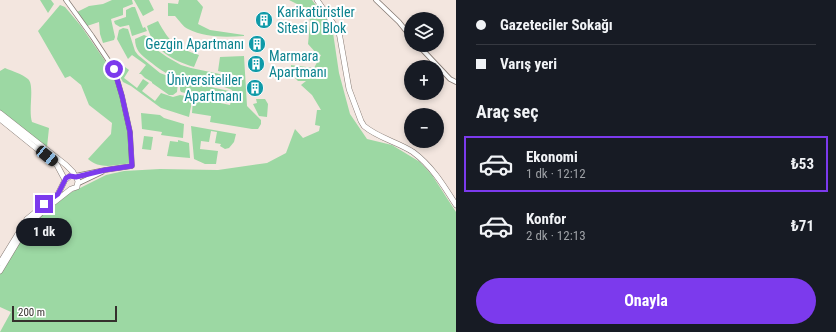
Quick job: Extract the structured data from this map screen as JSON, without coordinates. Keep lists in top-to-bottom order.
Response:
{
  "places": {
    "building": [
      "Karikatüristler Sitesi D Blok",
      "Gezgin Apartmanı",
      "Marmara Apartmanı",
      "Üniversiteliler Apartmanı"
    ]
  },
  "scale_bar": "200 m",
  "page": {
    "banner": ["Gazeteciler Sokağı", "Varış yeri"],
    "map_buttons": ["+", "−"],
    "heading": "Araç seç",
    "list": [
      {
        "name": "Ekonomi",
        "note": "1 dk · 12:12",
        "value": "₺53"
      },
      {
        "name": "Konfor",
        "note": "2 dk · 12:13",
        "value": "₺71"
      }
    ],
    "bubble": "1 dk",
    "buttons": "Onayla",
    "scale": "200 m"
  }
}
